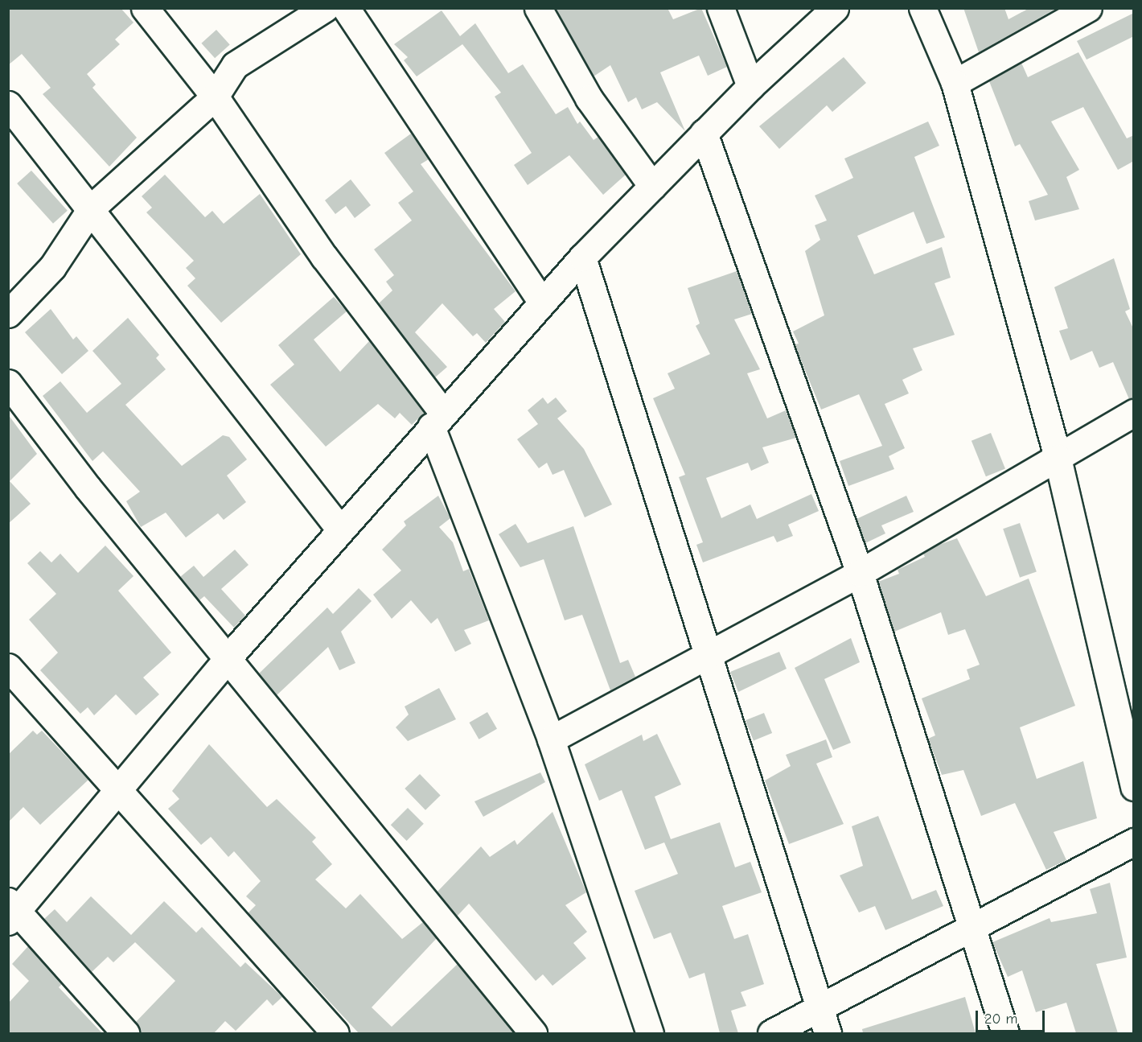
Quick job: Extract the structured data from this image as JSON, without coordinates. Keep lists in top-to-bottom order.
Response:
{
  "scale_bar": "20 m"
}
